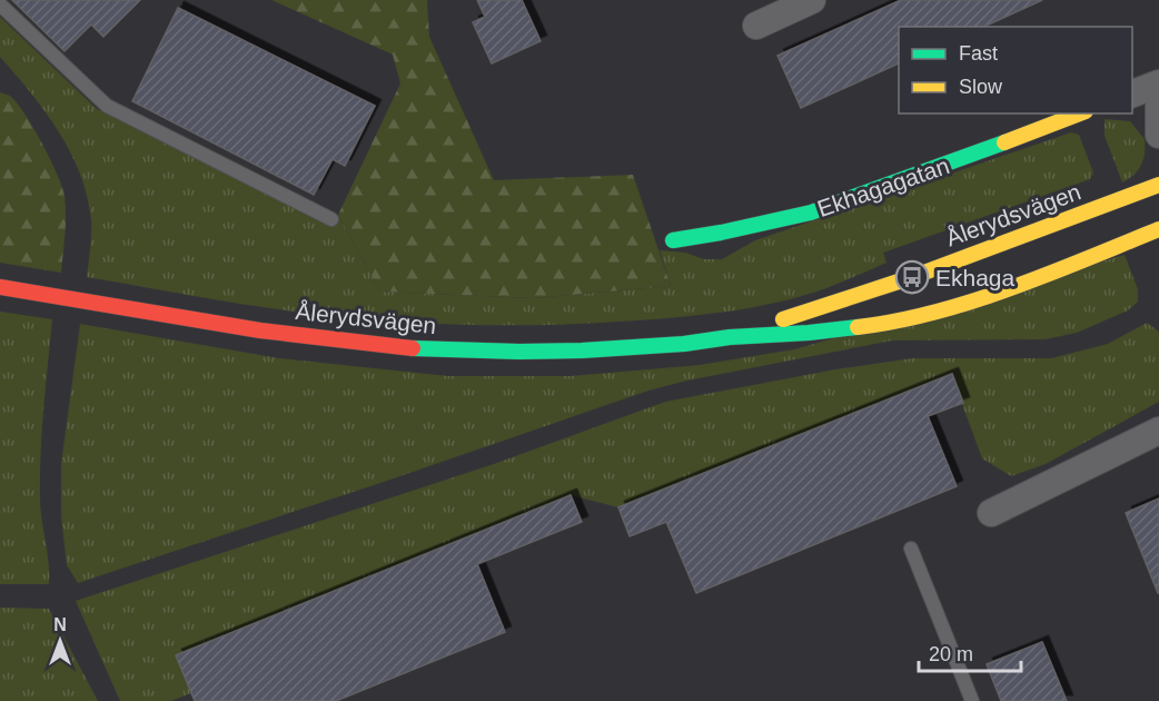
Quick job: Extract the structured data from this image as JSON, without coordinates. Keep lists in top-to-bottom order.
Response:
{
  "streets": {
    "main road": ["Ekhagagatan", "Ålerydsvägen"]
  },
  "places": {
    "bus stop": ["Ekhaga"]
  },
  "legend": ["Fast", "Slow"],
  "scale_bar": "20 m",
  "north": "top"
}
